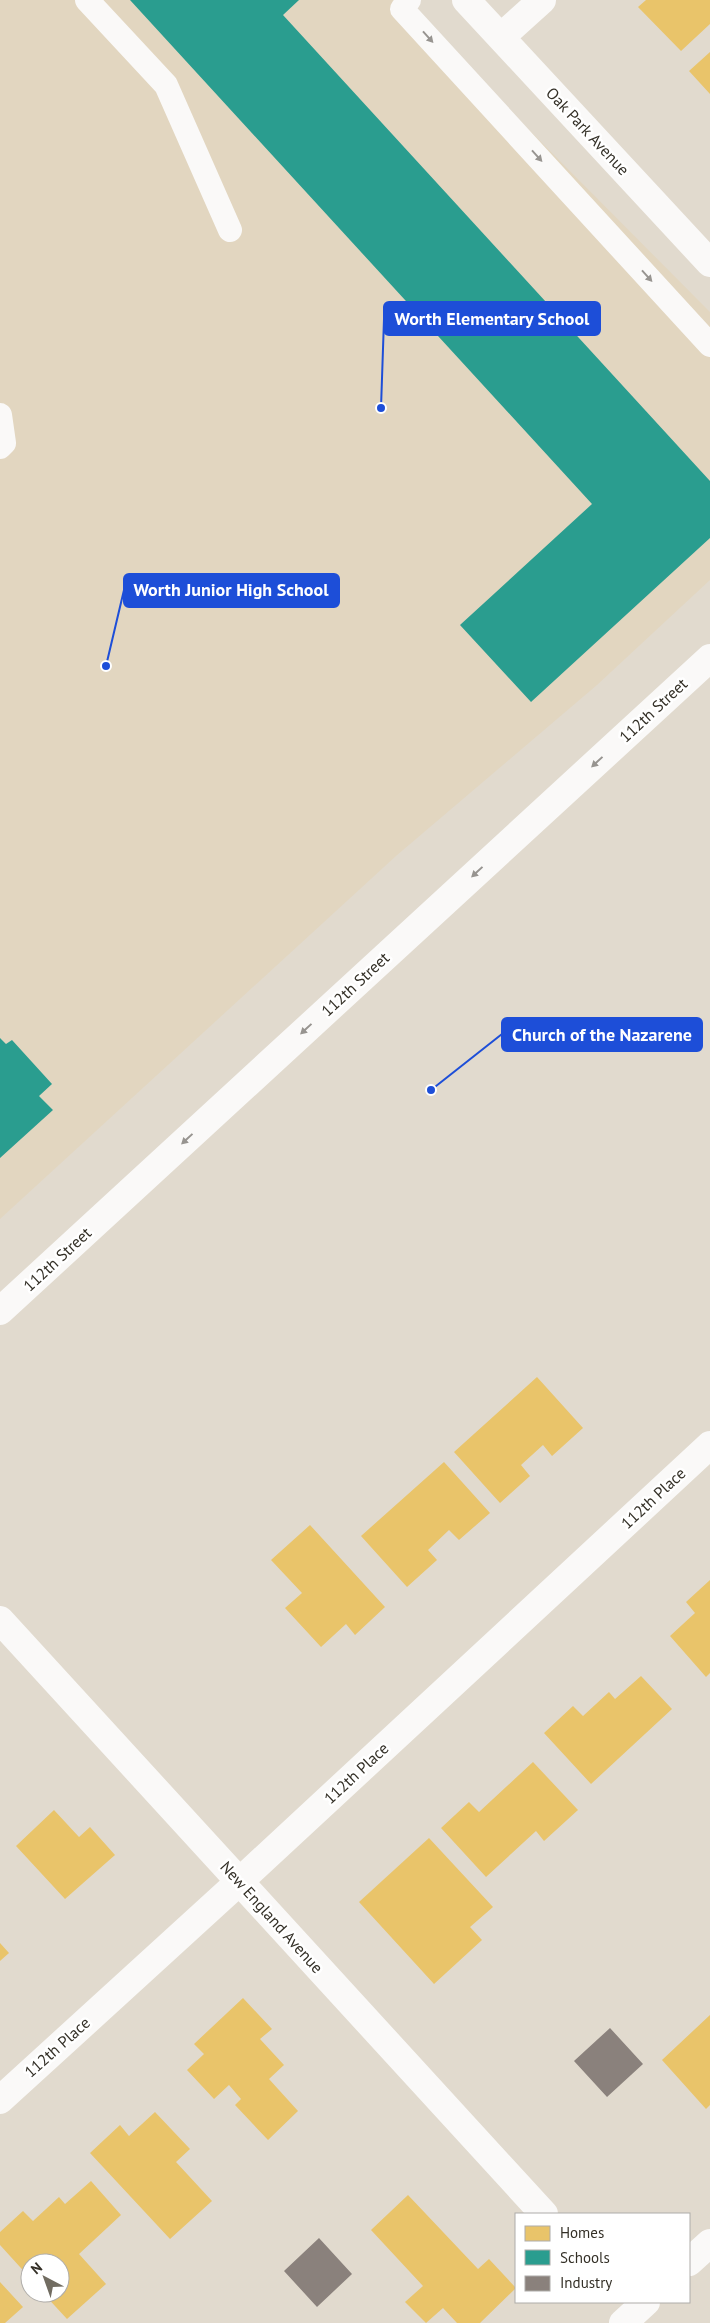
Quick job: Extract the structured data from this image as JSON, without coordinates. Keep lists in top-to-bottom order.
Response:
{
  "streets": {
    "street": [
      "Oak Park Avenue",
      "112th Street",
      "112th Place",
      "New England Avenue"
    ]
  },
  "crossings": [
    ["112th Place", "New England Avenue"]
  ],
  "one_way": ["112th Street"],
  "places": ["Worth Elementary School", "Worth Junior High School", "Church of the Nazarene"],
  "legend": ["Homes", "Schools", "Industry"],
  "north": "top left"
}
